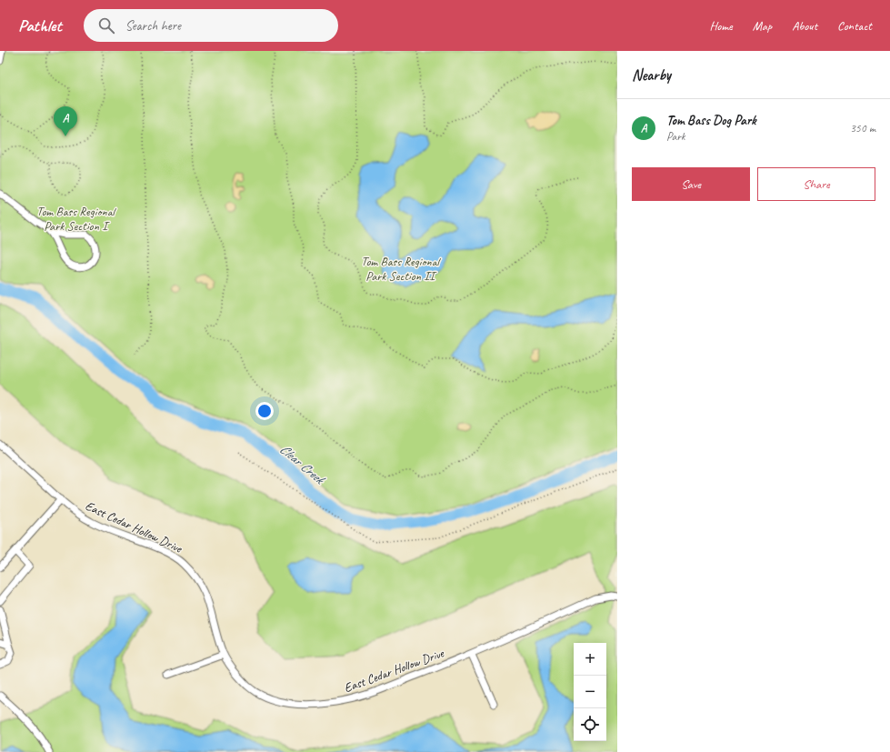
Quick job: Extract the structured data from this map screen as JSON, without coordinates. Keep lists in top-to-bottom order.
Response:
{
  "streets": {
    "street": ["East Cedar Hollow Drive"]
  },
  "water": ["Clear Creek"],
  "parks": ["Tom Bass Regional Park Section I", "Tom Bass Regional Park Section II"],
  "page": {
    "header": "Pathlet",
    "search": "Search here",
    "nav": [
      "Home",
      "Map",
      "About",
      "Contact"
    ],
    "heading": "Nearby",
    "list": [
      {
        "mark": "A",
        "name": "Tom Bass Dog Park",
        "note": "Park",
        "value": "350 m"
      }
    ],
    "pins": "A",
    "buttons": ["Save", "Share"],
    "map_buttons": ["+", "−"]
  }
}
